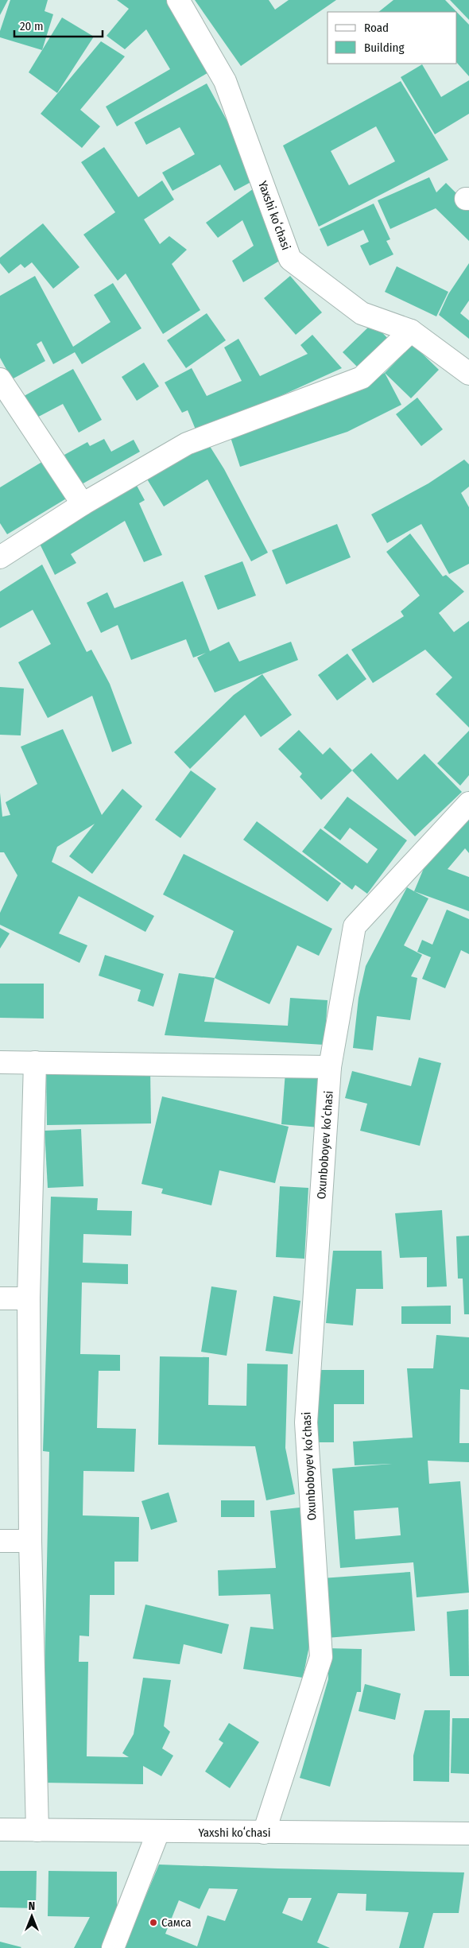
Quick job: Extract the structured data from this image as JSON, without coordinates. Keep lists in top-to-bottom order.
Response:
{
  "streets": {
    "street": ["Yaxshi koʻchasi", "Oxunboboyev koʻchasi"]
  },
  "crossings": [
    ["Yaxshi koʻchasi", "Oxunboboyev koʻchasi"]
  ],
  "places": ["Самса"],
  "legend": ["Road", "Building"],
  "scale_bar": "20 m",
  "north": "top"
}
